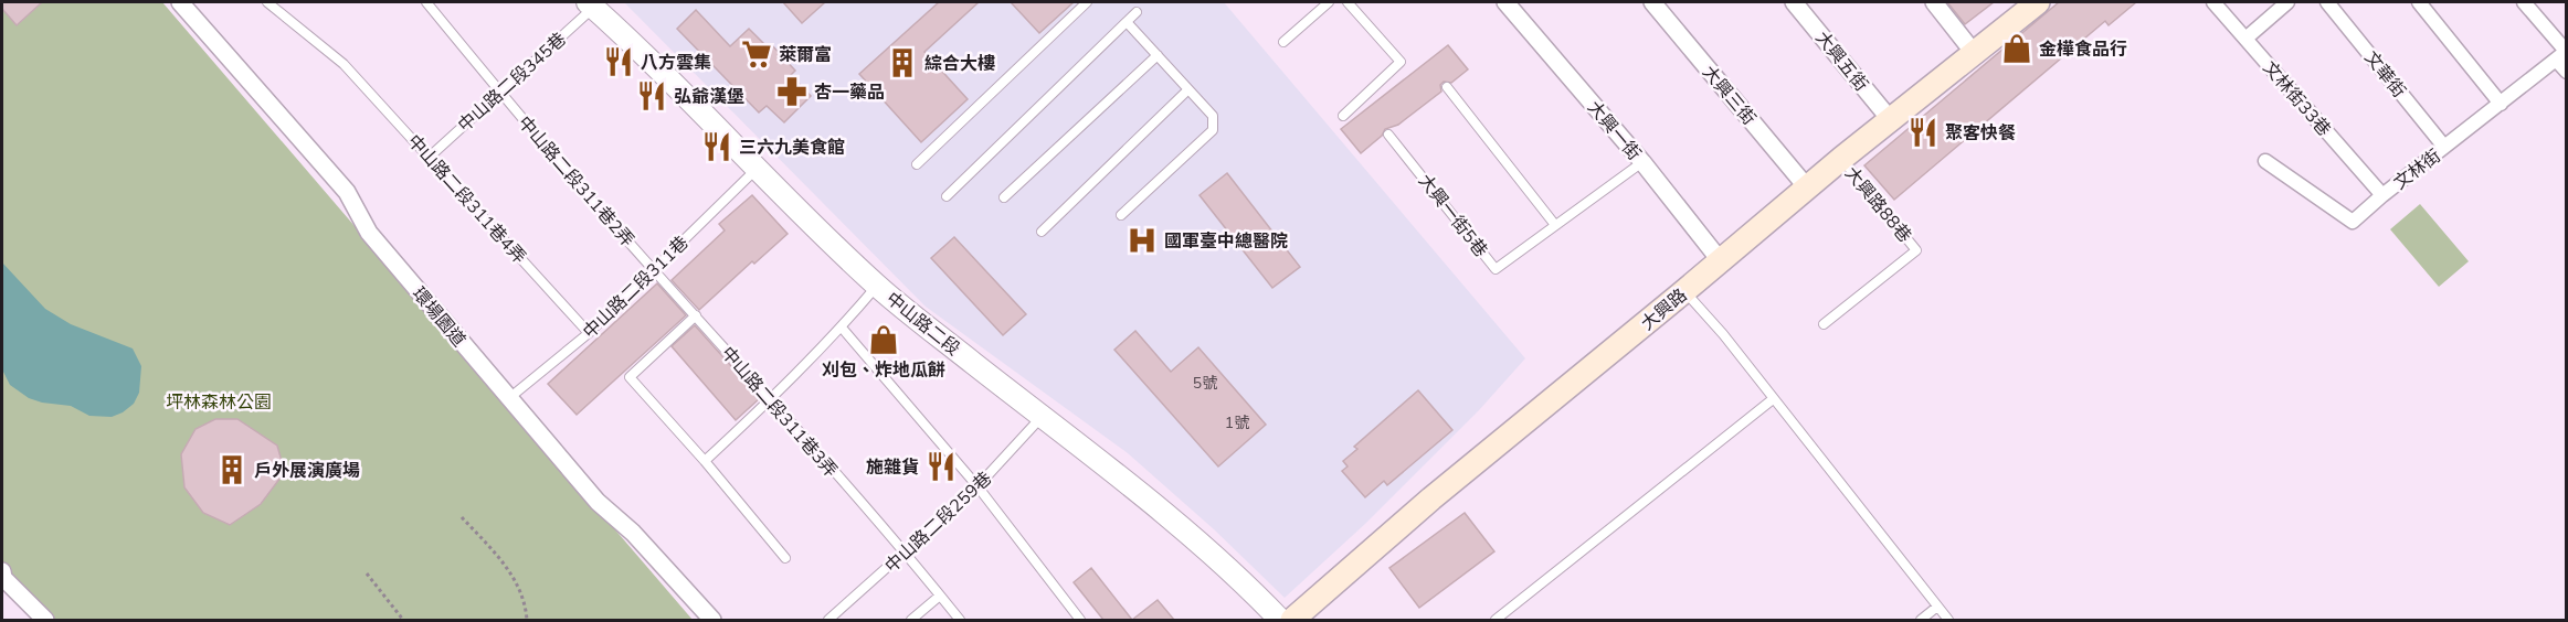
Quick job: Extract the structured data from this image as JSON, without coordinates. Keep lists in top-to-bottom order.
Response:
{
  "streets": {
    "main road": ["大興路"],
    "street": [
      "大興五街",
      "文華街",
      "大興三街",
      "文林街33巷",
      "大興一街",
      "文林街",
      "環場園道",
      "中山路二段"
    ],
    "lane": [
      "中山路二段345巷",
      "中山路二段311巷2弄",
      "中山路二段311巷4弄",
      "大興路88巷",
      "大興一街5巷",
      "中山路二段311巷",
      "中山路二段311巷3弄",
      "中山路二段259巷"
    ]
  },
  "crossings": [
    ["大興五街", "大興路"],
    ["文華街", "文林街"],
    ["中山路二段345巷", "中山路二段311巷2弄"],
    ["中山路二段345巷", "中山路二段311巷4弄"],
    ["中山路二段345巷", "中山路二段"],
    ["大興三街", "大興路"],
    ["文林街33巷", "文林街"],
    ["大興一街", "大興一街5巷"],
    ["大興一街", "大興路"],
    ["中山路二段311巷2弄", "中山路二段311巷"],
    ["中山路二段311巷2弄", "中山路二段311巷3弄"],
    ["中山路二段311巷4弄", "中山路二段311巷"],
    ["大興路88巷", "大興路"],
    ["中山路二段311巷", "環場園道"],
    ["中山路二段311巷", "中山路二段"],
    ["中山路二段311巷", "中山路二段311巷3弄"],
    ["中山路二段", "中山路二段259巷"],
    ["中山路二段311巷3弄", "中山路二段259巷"]
  ],
  "parks": ["坪林森林公園"],
  "places": {
    "shop": ["金樺食品行", "刈包、炸地瓜餅"],
    "supermarket": ["萊爾富"],
    "restaurant": [
      "八方雲集",
      "弘爺漢堡",
      "聚客快餐",
      "三六九美食館",
      "施雜貨"
    ],
    "building": ["綜合大樓", "戶外展演廣場"],
    "pharmacy": ["杏一藥品"],
    "hospital": ["國軍臺中總醫院"]
  },
  "house_numbers": ["5號", "1號"]
}
